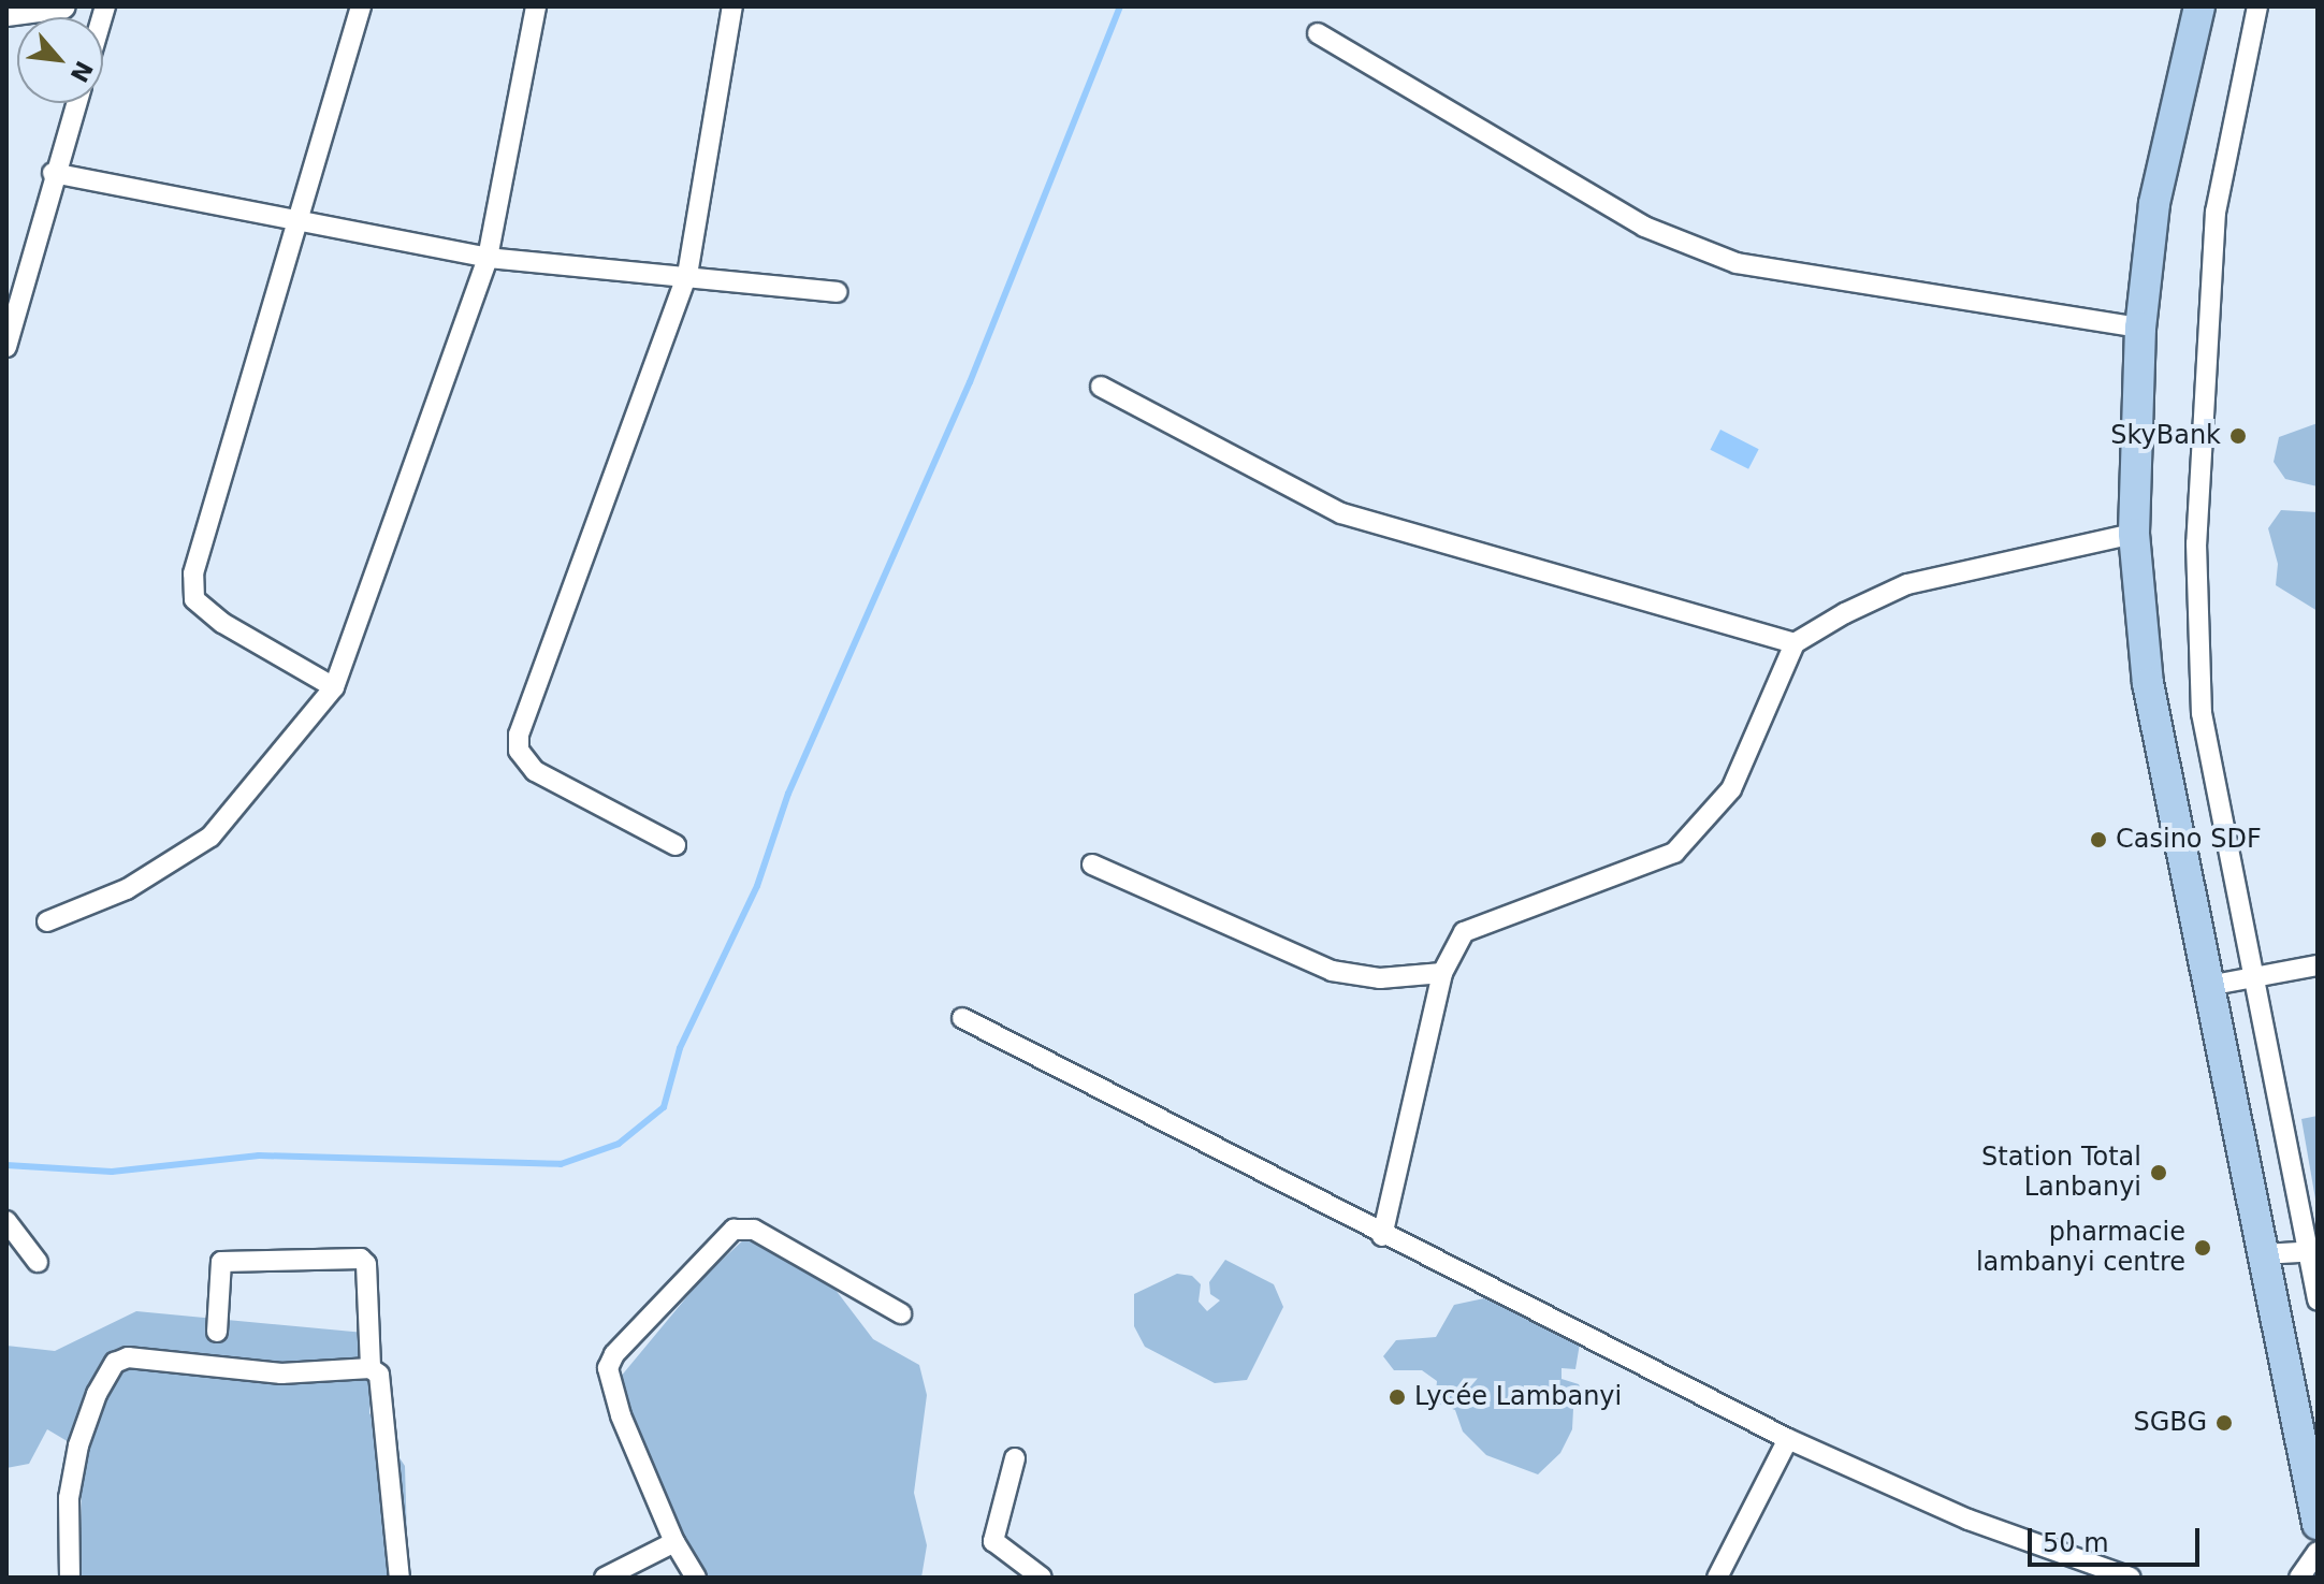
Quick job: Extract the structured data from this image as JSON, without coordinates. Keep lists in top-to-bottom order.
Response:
{
  "places": [
    "SkyBank",
    "Casino SDF",
    "Station Total Lanbanyi",
    "pharmacie lambanyi centre",
    "Lycée Lambanyi",
    "SGBG"
  ],
  "scale_bar": "50 m",
  "north": "bottom right"
}
